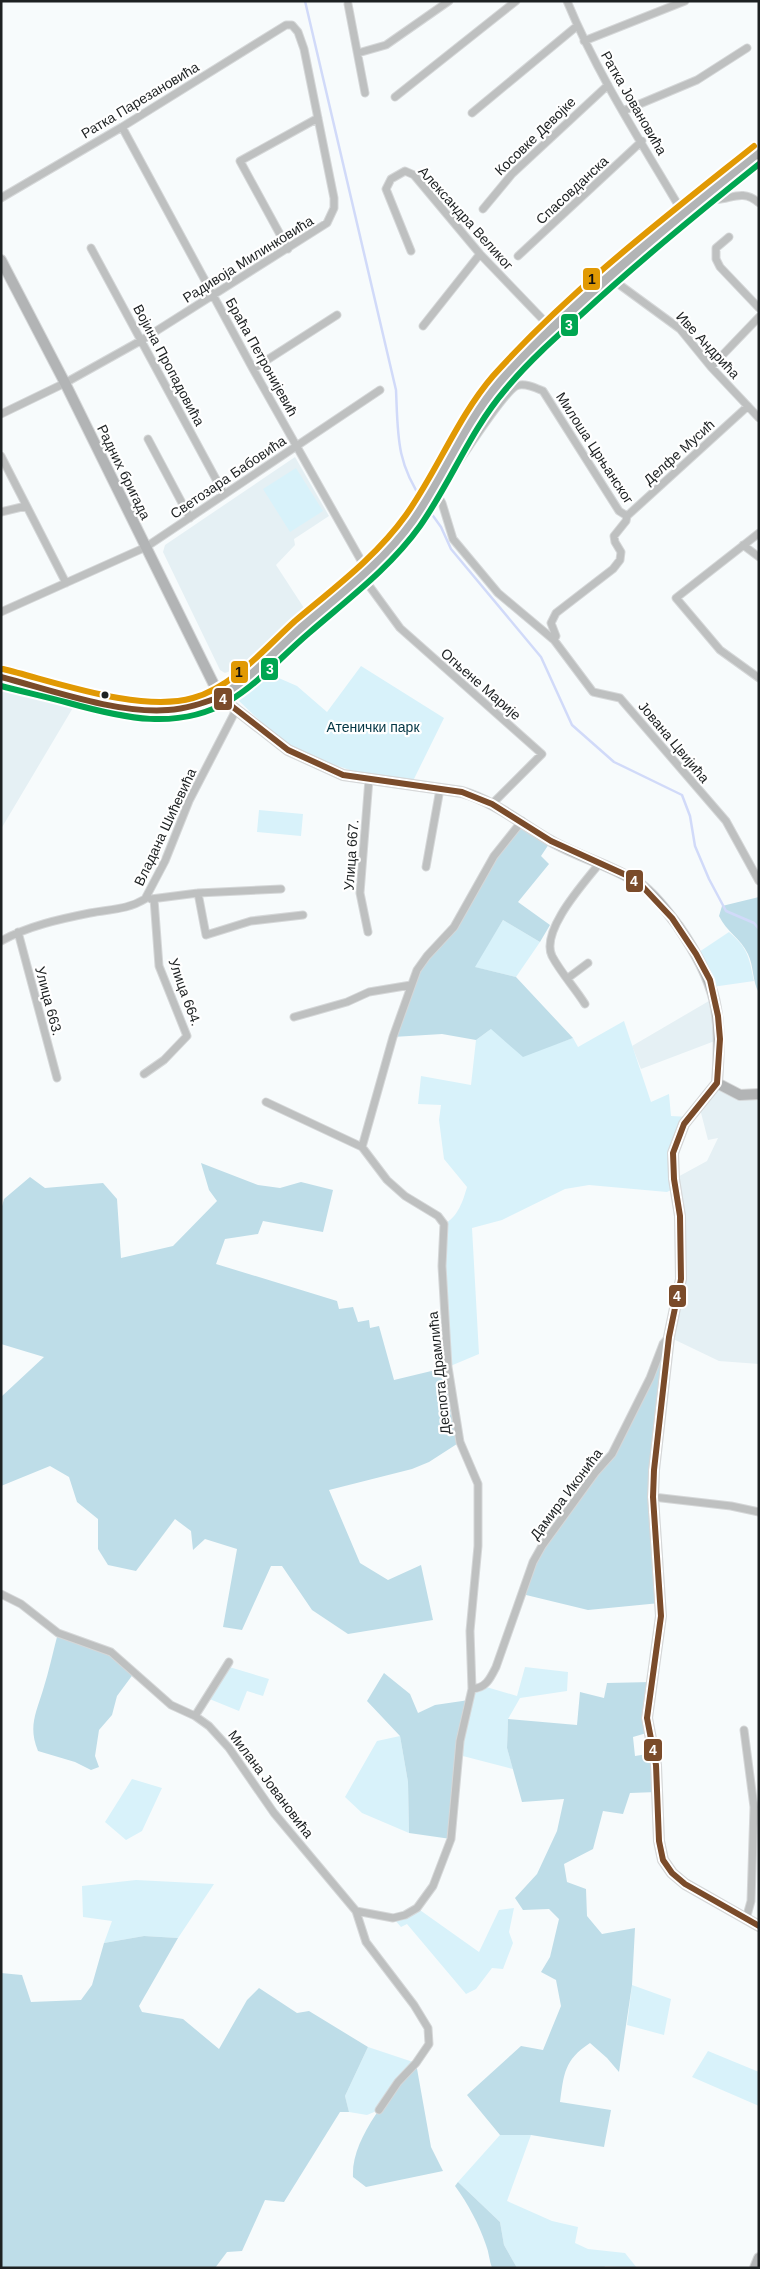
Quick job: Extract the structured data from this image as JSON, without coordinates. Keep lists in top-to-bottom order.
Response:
{
  "streets": {
    "street": [
      "Ратка Парезановића",
      "Ратка Јовановића",
      "Косовке Девојке",
      "Спасовданска",
      "Александра Великог",
      "Радивоја Милинковића",
      "Иве Андрића",
      "Браћа Петронијевић",
      "Војина Пропадовића",
      "Милоша Црњанског",
      "Делфе Мусић",
      "Радних бригада",
      "Светозара Бабовића",
      "Огњене Марије",
      "Јована Цвијића",
      "Владана Шићевића",
      "Улица 667.",
      "Улица 664.",
      "Улица 663.",
      "Деспота Драмлића",
      "Дамира Иконића",
      "Милана Јовановића"
    ]
  },
  "crossings": [
    ["Ратка Парезановића", "Радивоја Милинковића"],
    ["Ратка Парезановића", "Браћа Петронијевић"],
    ["Ратка Јовановића", "Косовке Девојке"],
    ["Ратка Јовановића", "Спасовданска"],
    ["Радивоја Милинковића", "Браћа Петронијевић"],
    ["Радивоја Милинковића", "Војина Пропадовића"],
    ["Радивоја Милинковића", "Радних бригада"],
    ["Иве Андрића", "Делфе Мусић"],
    ["Браћа Петронијевић", "Светозара Бабовића"],
    ["Браћа Петронијевић", "Огњене Марије"],
    ["Војина Пропадовића", "Светозара Бабовића"],
    ["Милоша Црњанског", "Делфе Мусић"],
    ["Радних бригада", "Светозара Бабовића"],
    ["Владана Шићевића", "Улица 663."],
    ["Деспота Драмлића", "Дамира Иконића"]
  ],
  "parks": ["Атенички парк"],
  "lines": ["transit line 1", "transit line 3", "transit line 4"]
}
